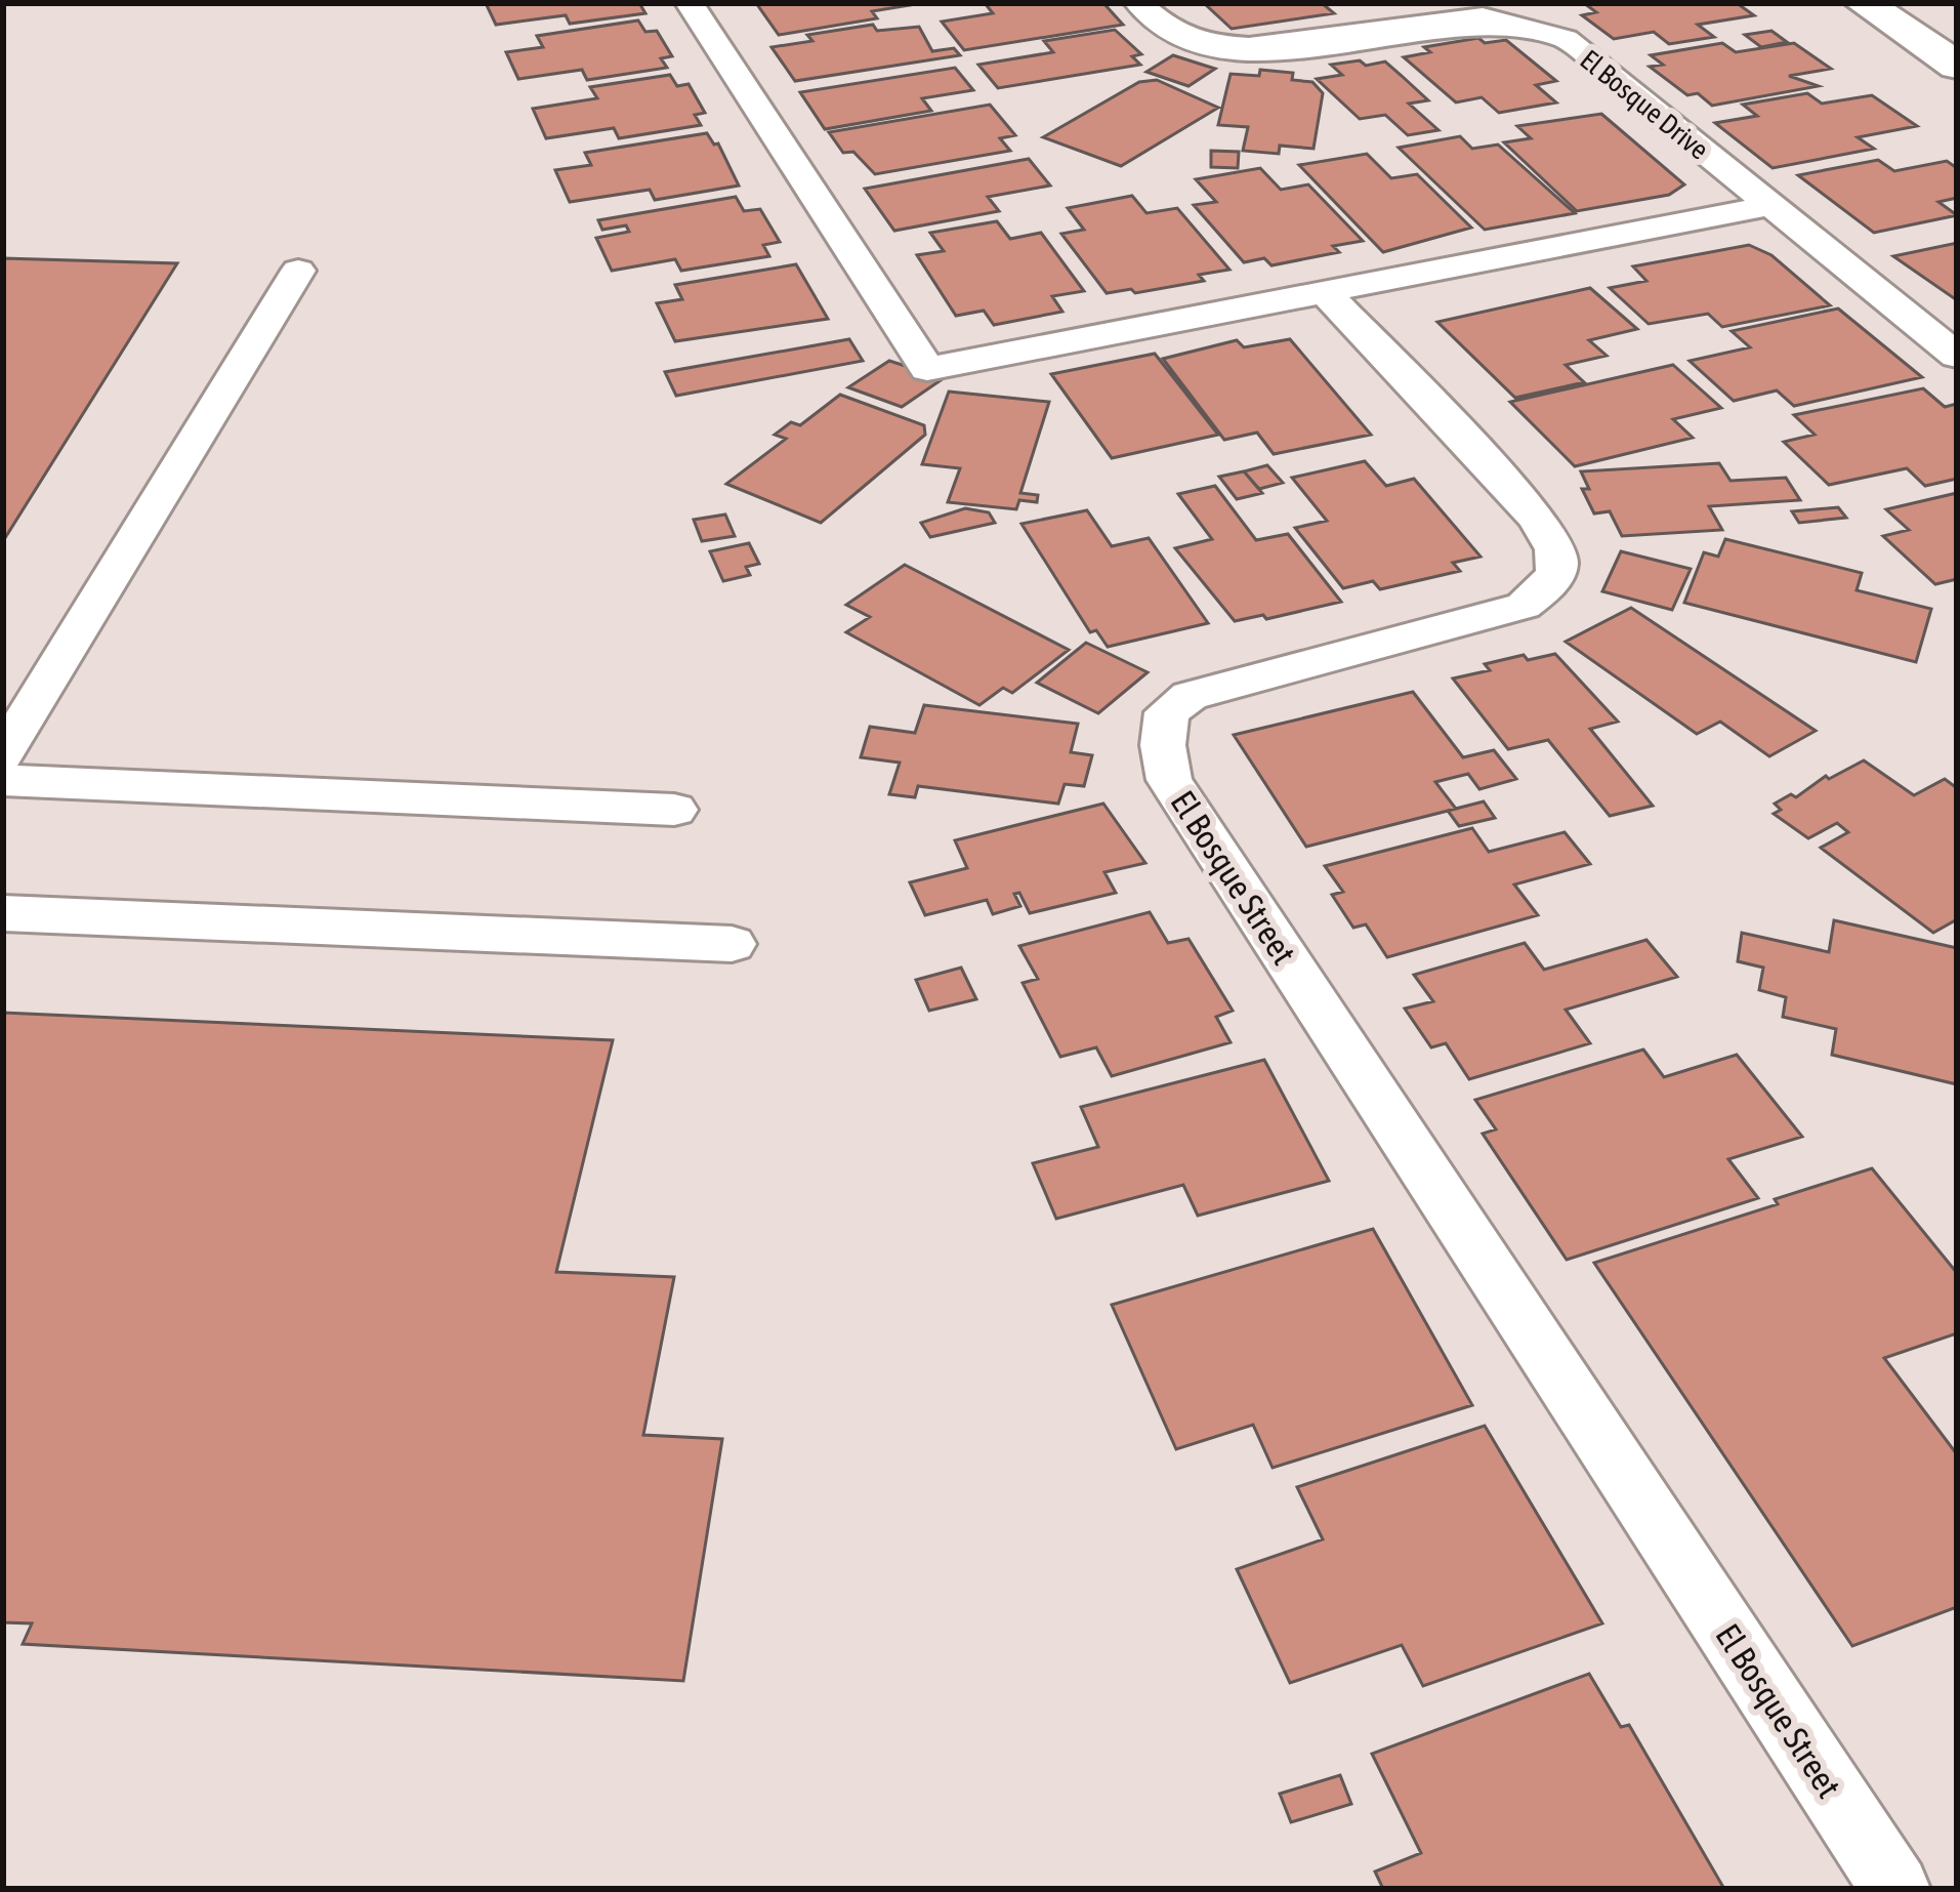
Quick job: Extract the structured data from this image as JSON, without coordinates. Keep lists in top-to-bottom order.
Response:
{
  "streets": {
    "lane": ["El Bosque Drive", "El Bosque Street"]
  }
}
